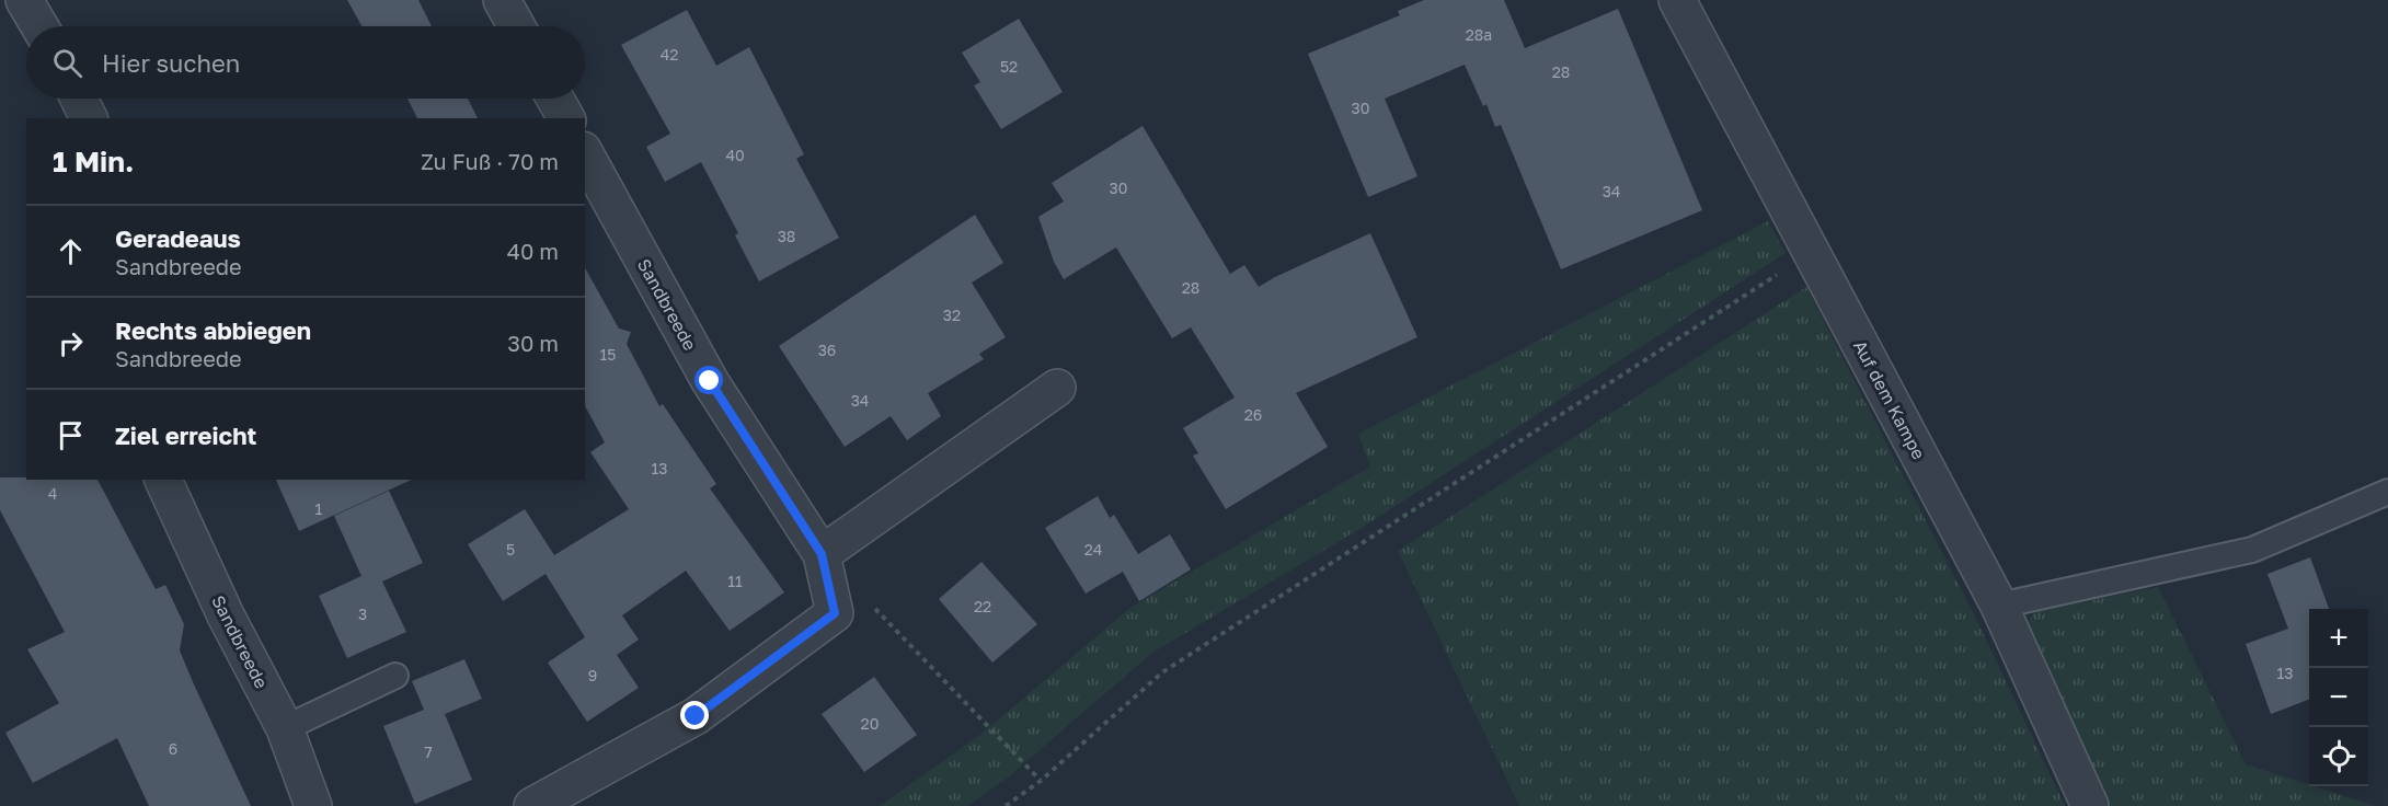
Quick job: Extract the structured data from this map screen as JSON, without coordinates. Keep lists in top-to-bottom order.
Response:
{
  "streets": {
    "street": ["Sandbreede", "Auf dem Kampe"]
  },
  "house_numbers": [
    "28a",
    "42",
    "52",
    "28",
    "30",
    "40",
    "30",
    "34",
    "38",
    "28",
    "32",
    "36",
    "15",
    "34",
    "26",
    "13",
    "4",
    "1",
    "5",
    "24",
    "11",
    "22",
    "3",
    "13",
    "9",
    "20",
    "6",
    "7"
  ],
  "page": {
    "search": "Hier suchen",
    "heading": ["1 Min.", "Zu Fuß · 70 m"],
    "list": [
      ["Geradeaus", "Sandbreede", "40 m"],
      ["Rechts abbiegen", "Sandbreede", "30 m"],
      "Ziel erreicht"
    ],
    "map_buttons": ["+", "−"]
  }
}
